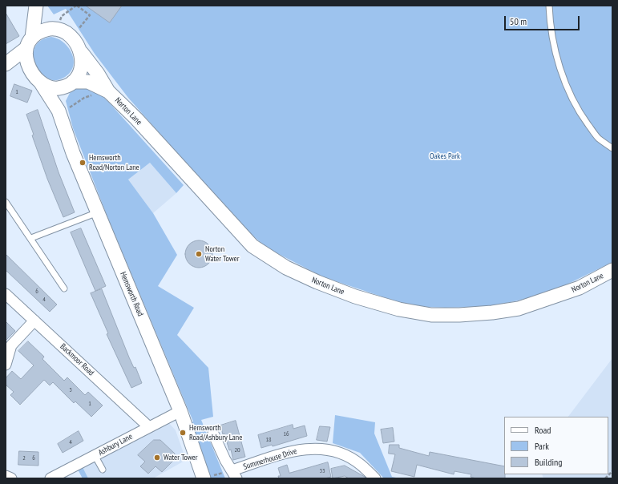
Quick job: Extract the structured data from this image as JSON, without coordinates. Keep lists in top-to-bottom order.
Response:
{
  "streets": {
    "street": [
      "Norton Lane",
      "Hemsworth Road",
      "Backmoor Road",
      "Ashbury Lane",
      "Summerhouse Drive"
    ]
  },
  "crossings": [
    ["Norton Lane", "Hemsworth Road"],
    ["Hemsworth Road", "Ashbury Lane"],
    ["Backmoor Road", "Ashbury Lane"]
  ],
  "parks": ["Oakes Park"],
  "places": [
    "Hemsworth Road/Norton Lane",
    "Norton Water Tower",
    "Hemsworth Road/Ashbury Lane",
    "Water Tower"
  ],
  "house_numbers": [
    "1",
    "6",
    "4",
    "3",
    "1",
    "16",
    "18",
    "4",
    "20",
    "2",
    "6",
    "33"
  ],
  "legend": ["Road", "Park", "Building"],
  "scale_bar": "50 m"
}
